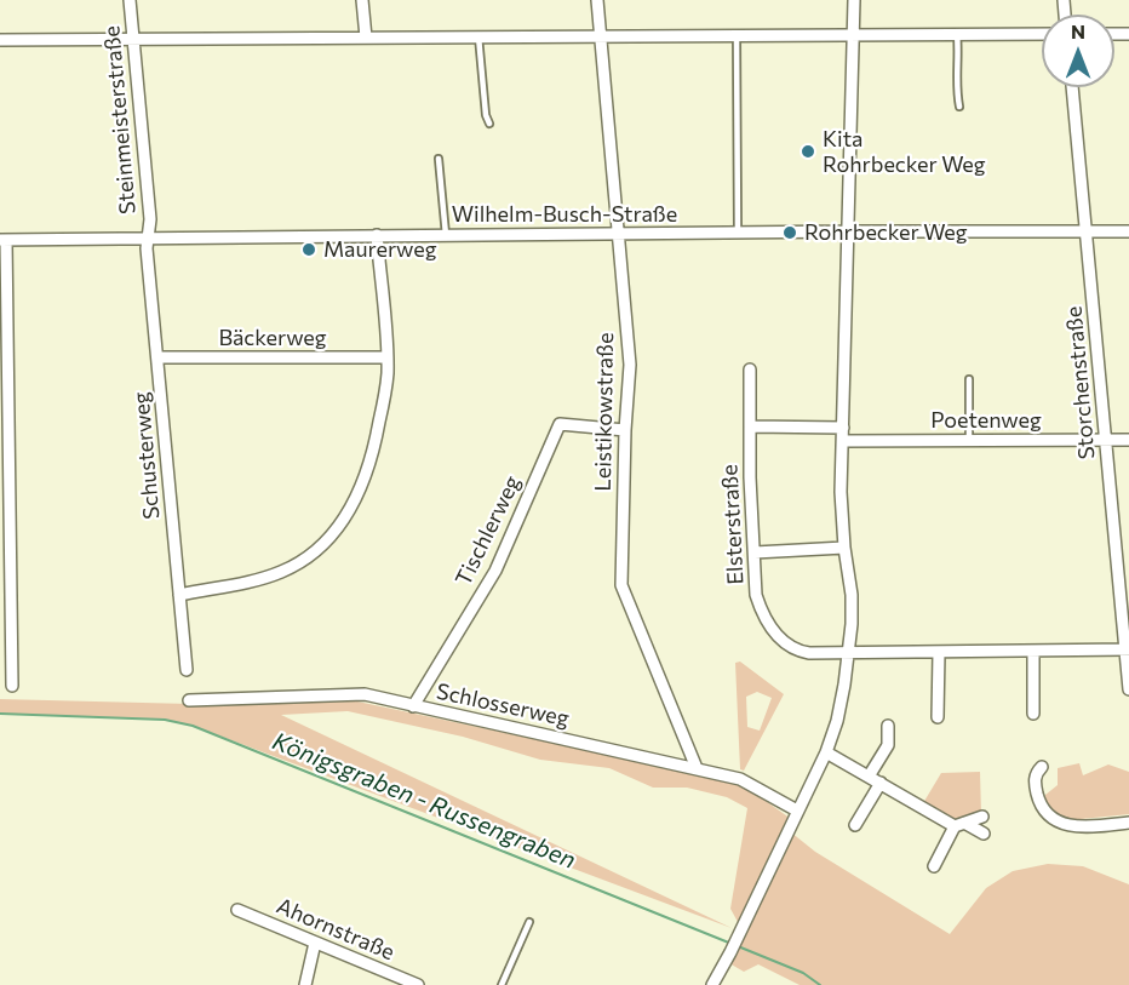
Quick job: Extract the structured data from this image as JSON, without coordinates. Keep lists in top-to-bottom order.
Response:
{
  "streets": {
    "street": [
      "Steinmeisterstraße",
      "Wilhelm-Busch-Straße",
      "Bäckerweg",
      "Storchenstraße",
      "Leistikowstraße",
      "Poetenweg",
      "Schusterweg",
      "Elsterstraße",
      "Tischlerweg",
      "Schlosserweg",
      "Ahornstraße"
    ]
  },
  "crossings": [
    ["Steinmeisterstraße", "Wilhelm-Busch-Straße"],
    ["Steinmeisterstraße", "Schusterweg"],
    ["Wilhelm-Busch-Straße", "Storchenstraße"],
    ["Wilhelm-Busch-Straße", "Leistikowstraße"],
    ["Wilhelm-Busch-Straße", "Schusterweg"],
    ["Bäckerweg", "Schusterweg"],
    ["Storchenstraße", "Poetenweg"],
    ["Storchenstraße", "Elsterstraße"],
    ["Leistikowstraße", "Tischlerweg"],
    ["Leistikowstraße", "Schlosserweg"],
    ["Tischlerweg", "Schlosserweg"]
  ],
  "water": ["Königsgraben - Russengraben"],
  "places": ["Kita Rohrbecker Weg", "Rohrbecker Weg", "Maurerweg"],
  "north": "top"
}
